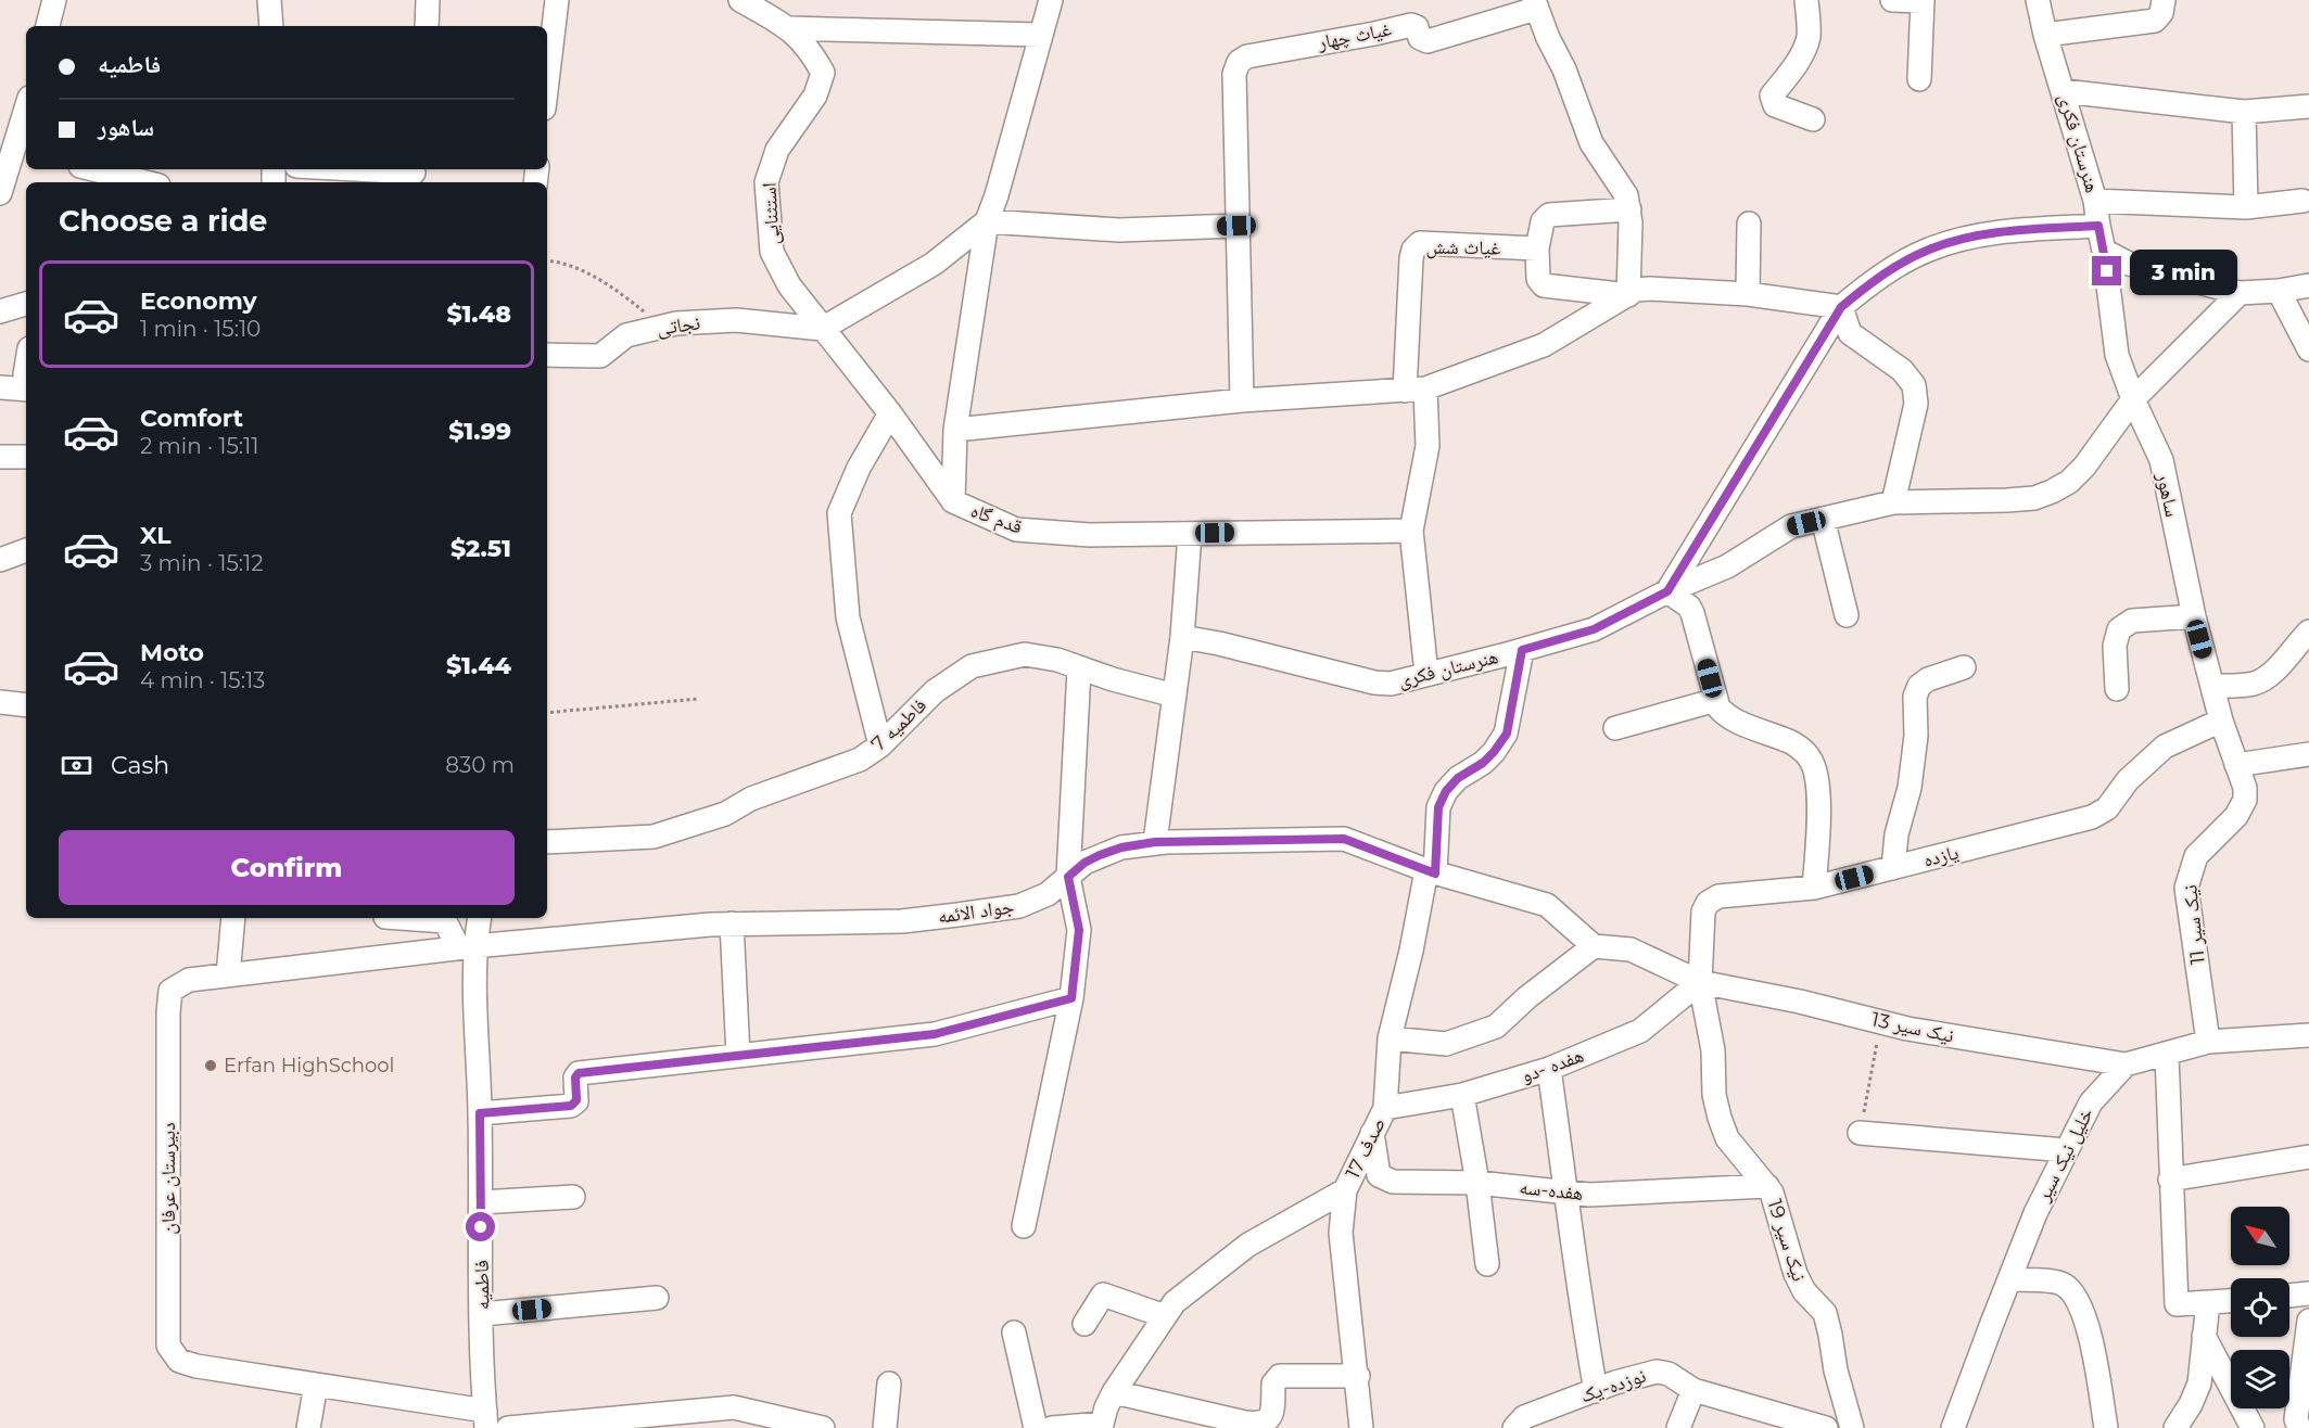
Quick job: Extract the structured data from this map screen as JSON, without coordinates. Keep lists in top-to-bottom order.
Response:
{
  "streets": {
    "street": [
      "غیاث چهار",
      "هنرستان فکری",
      "استثنایی",
      "غیاث شش",
      "نجاتی",
      "ساهور",
      "قدم گاه",
      "فاطمیه 7",
      "یازده",
      "جواد الائمه",
      "نیک سیر 11",
      "نیک سیر 13",
      "هفده -دو",
      "صدف 17",
      "خلیل نیک سیر",
      "دبیرستان عرفان",
      "هفده-سه",
      "نیک سیر 19",
      "فاطمیه",
      "نوزده-یک"
    ]
  },
  "crossings": [
    ["هنرستان فکری", "ساهور"],
    ["هنرستان فکری", "صدف 17"],
    ["استثنایی", "نجاتی"],
    ["استثنایی", "قدم گاه"],
    ["غیاث شش", "قدم گاه"],
    ["ساهور", "یازده"],
    ["ساهور", "نیک سیر 11"],
    ["یازده", "نیک سیر 13"],
    ["یازده", "هفده -دو"],
    ["یازده", "نیک سیر 19"],
    ["جواد الائمه", "صدف 17"],
    ["جواد الائمه", "دبیرستان عرفان"],
    ["جواد الائمه", "فاطمیه"],
    ["نیک سیر 13", "هفده -دو"],
    ["نیک سیر 13", "خلیل نیک سیر"],
    ["نیک سیر 13", "نیک سیر 19"],
    ["هفده -دو", "صدف 17"],
    ["هفده -دو", "نیک سیر 19"],
    ["صدف 17", "هفده-سه"],
    ["دبیرستان عرفان", "فاطمیه"],
    ["هفده-سه", "نیک سیر 19"]
  ],
  "places": ["Erfan HighSchool"],
  "north": "top left",
  "page": {
    "banner": ["فاطمیه", "ساهور"],
    "heading": "Choose a ride",
    "bubble": "3 min",
    "list": [
      {
        "name": "Economy",
        "note": "1 min · 15:10",
        "value": "$1.48"
      },
      {
        "name": "Comfort",
        "note": "2 min · 15:11",
        "value": "$1.99"
      },
      {
        "name": "XL",
        "note": "3 min · 15:12",
        "value": "$2.51"
      },
      {
        "name": "Moto",
        "note": "4 min · 15:13",
        "value": "$1.44"
      }
    ],
    "pay": ["Cash", "830 m"],
    "buttons": "Confirm"
  }
}
